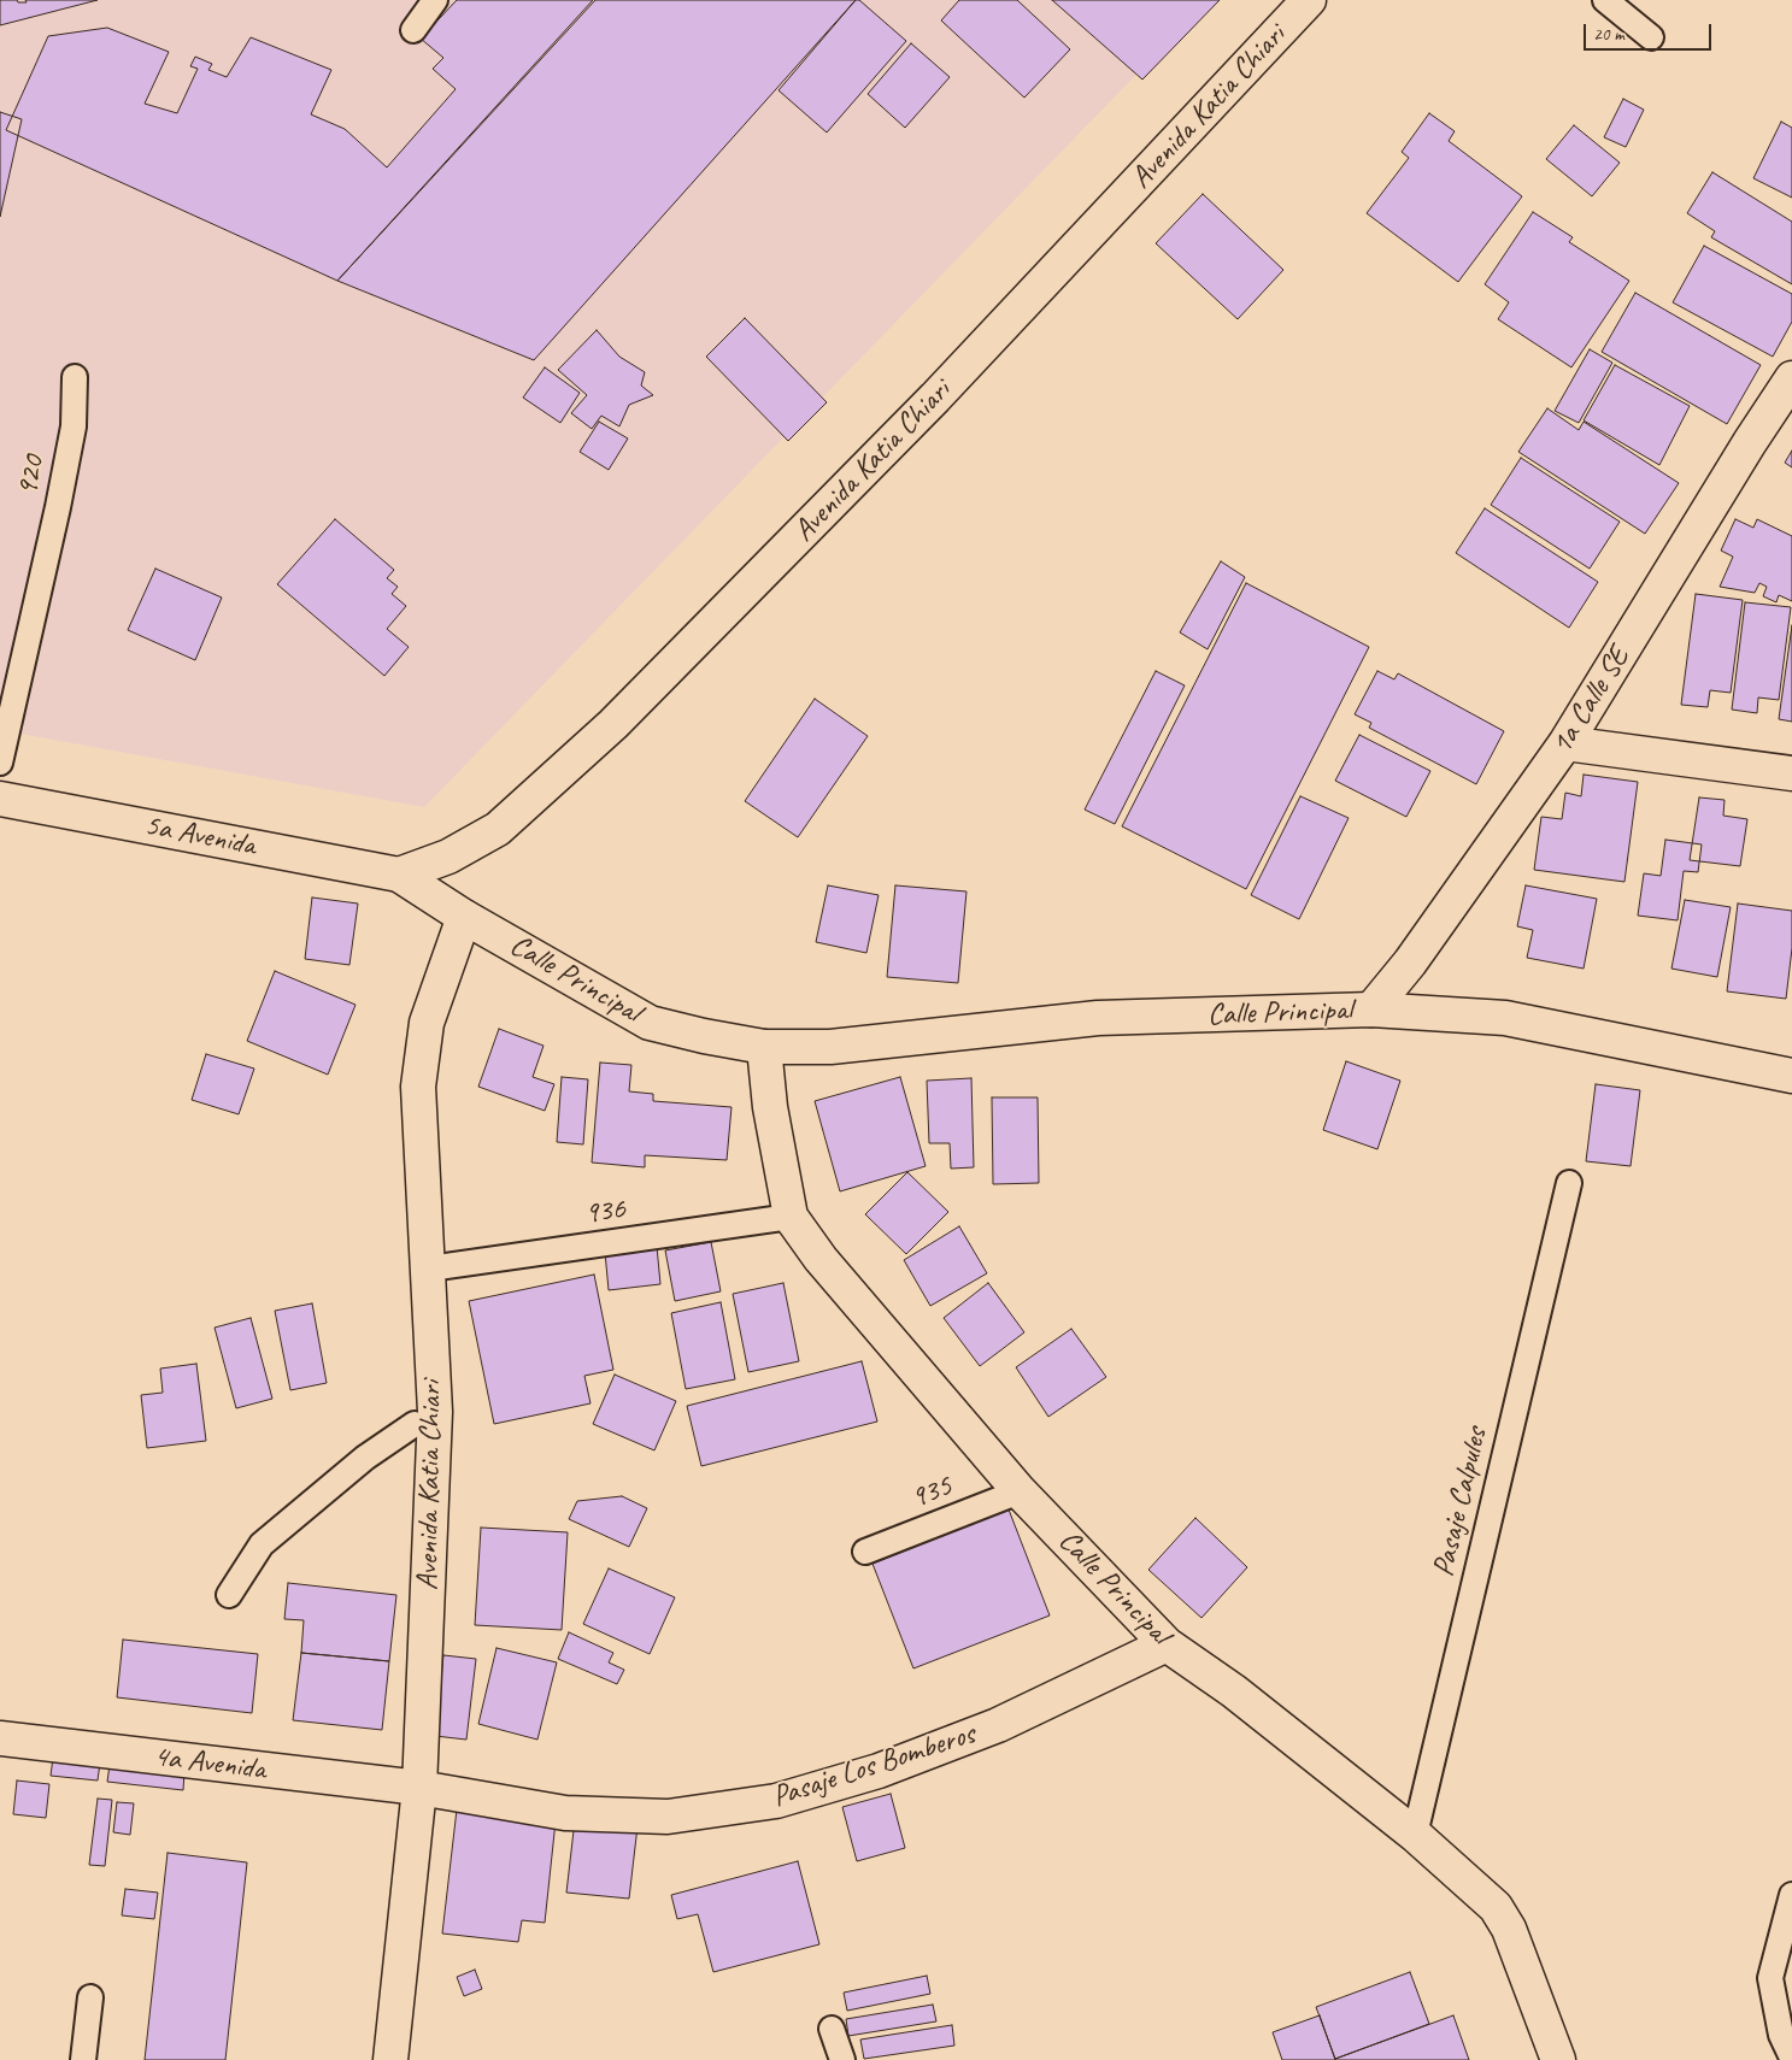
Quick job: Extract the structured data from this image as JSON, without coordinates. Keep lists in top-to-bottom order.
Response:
{
  "streets": {
    "street": [
      "Avenida Katia Chiari",
      "1a Calle SE",
      "5a Avenida",
      "Calle Principal",
      "4a Avenida",
      "Pasaje Los Bomberos"
    ],
    "lane": [
      "920",
      "936",
      "935",
      "Pasaje Calpules"
    ]
  },
  "crossings": [
    ["Avenida Katia Chiari", "5a Avenida"],
    ["Avenida Katia Chiari", "Calle Principal"],
    ["Avenida Katia Chiari", "936"],
    ["Avenida Katia Chiari", "4a Avenida"],
    ["Avenida Katia Chiari", "Pasaje Los Bomberos"],
    ["1a Calle SE", "Calle Principal"],
    ["5a Avenida", "Calle Principal"],
    ["Calle Principal", "936"],
    ["Calle Principal", "935"],
    ["Calle Principal", "Pasaje Calpules"],
    ["Calle Principal", "Pasaje Los Bomberos"],
    ["4a Avenida", "Pasaje Los Bomberos"]
  ],
  "scale_bar": "20 m"
}
